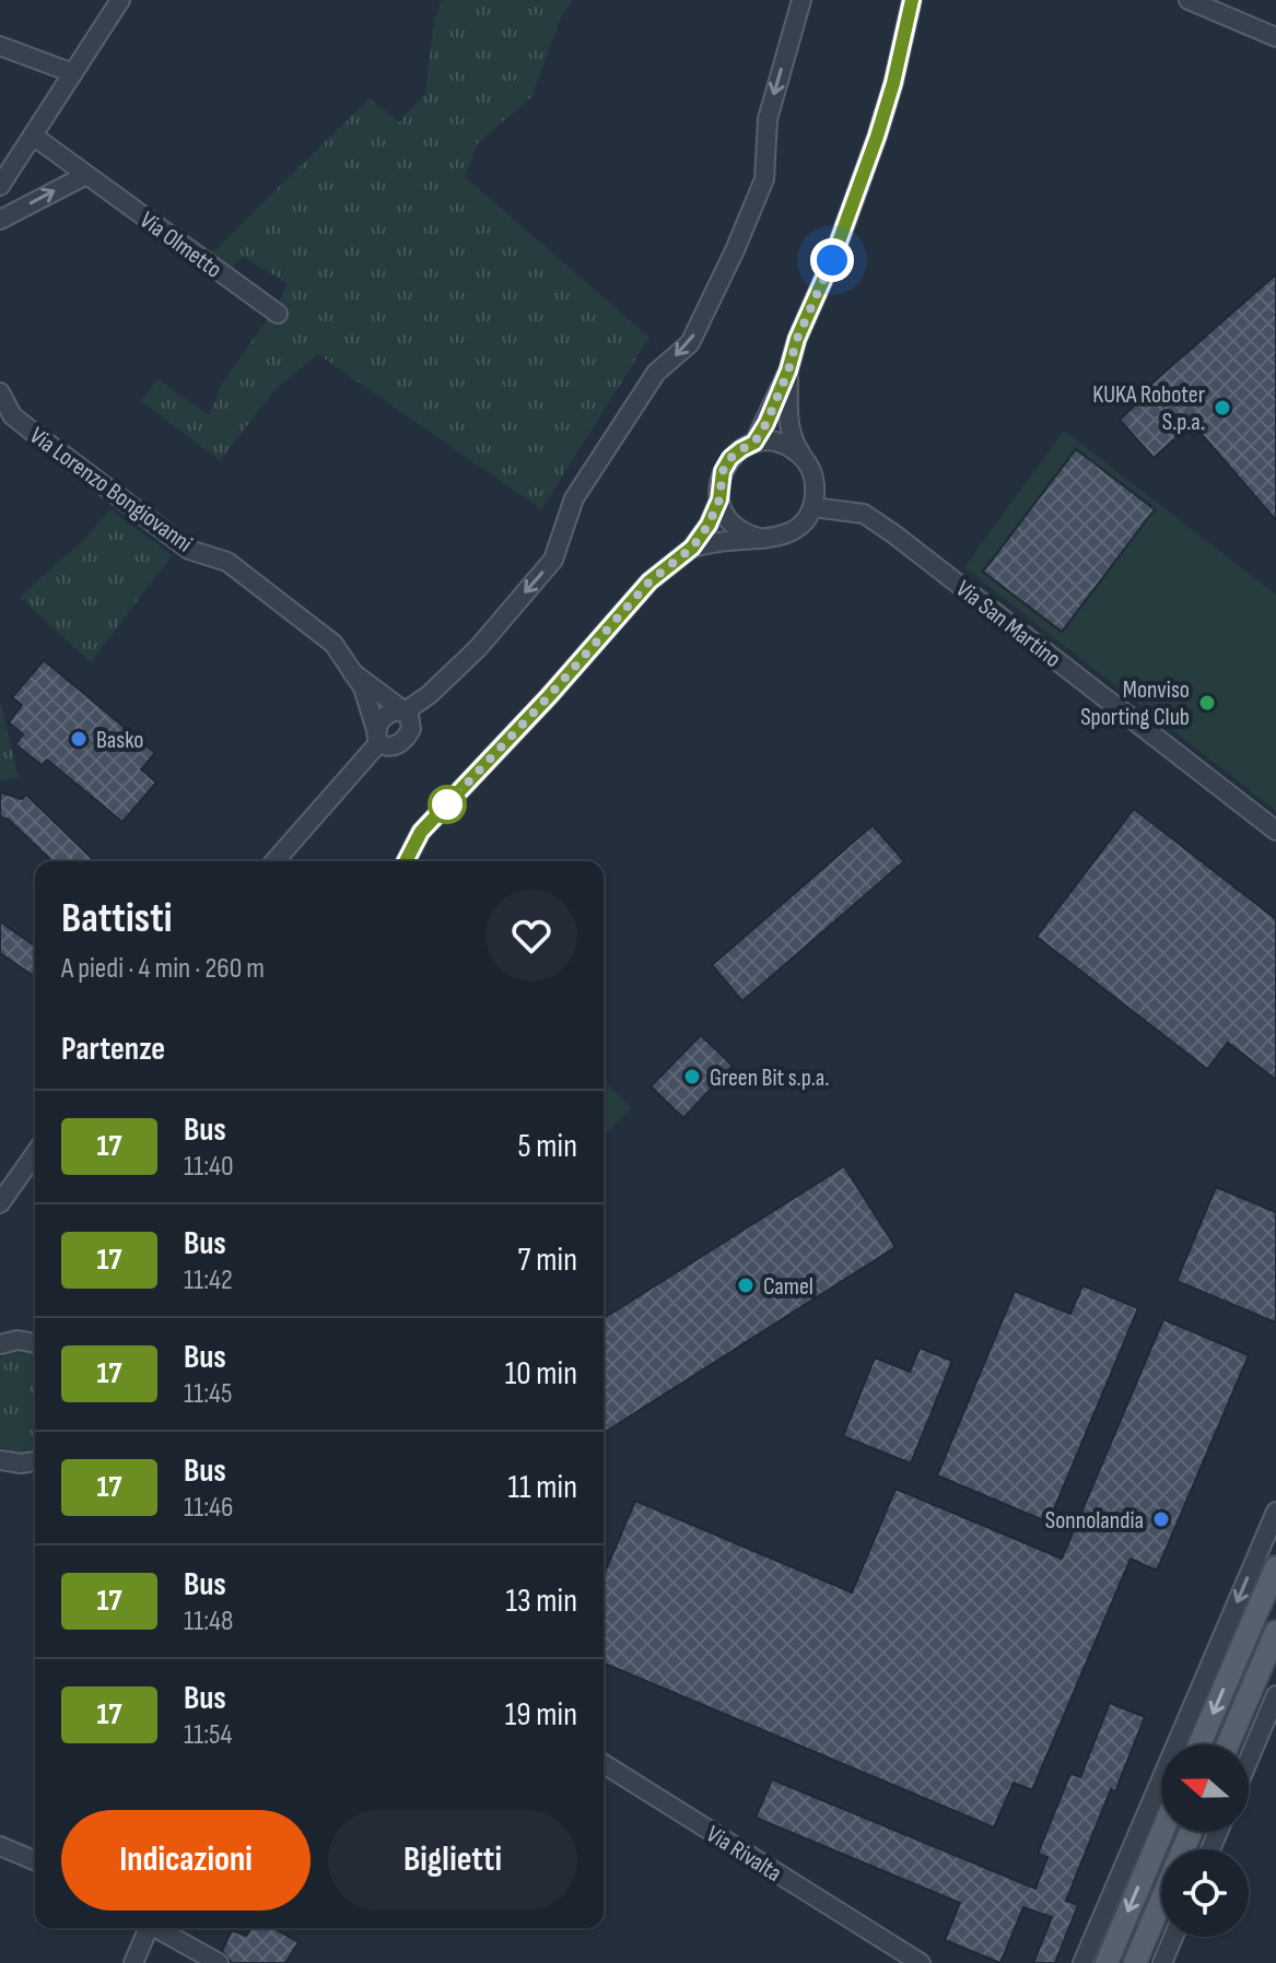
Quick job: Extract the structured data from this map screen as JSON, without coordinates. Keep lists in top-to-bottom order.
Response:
{
  "streets": {
    "street": [
      "Via Olmetto",
      "Via Lorenzo Bongiovanni",
      "Via San Martino",
      "Via Rivalta"
    ]
  },
  "places": [
    "KUKA Roboter S.p.a.",
    "Monviso Sporting Club",
    "Basko",
    "Green Bit s.p.a.",
    "Camel",
    "Sonnolandia"
  ],
  "lines": ["bus line 17"],
  "north": "left",
  "page": {
    "heading": [
      ["Battisti", "A piedi · 4 min · 260 m"],
      "Partenze"
    ],
    "list": [
      {
        "mark": "17",
        "name": "Bus",
        "note": "11:40",
        "value": "5 min"
      },
      {
        "mark": "17",
        "name": "Bus",
        "note": "11:42",
        "value": "7 min"
      },
      {
        "mark": "17",
        "name": "Bus",
        "note": "11:45",
        "value": "10 min"
      },
      {
        "mark": "17",
        "name": "Bus",
        "note": "11:46",
        "value": "11 min"
      },
      {
        "mark": "17",
        "name": "Bus",
        "note": "11:48",
        "value": "13 min"
      },
      {
        "mark": "17",
        "name": "Bus",
        "note": "11:54",
        "value": "19 min"
      }
    ],
    "buttons": ["Indicazioni", "Biglietti"]
  }
}
